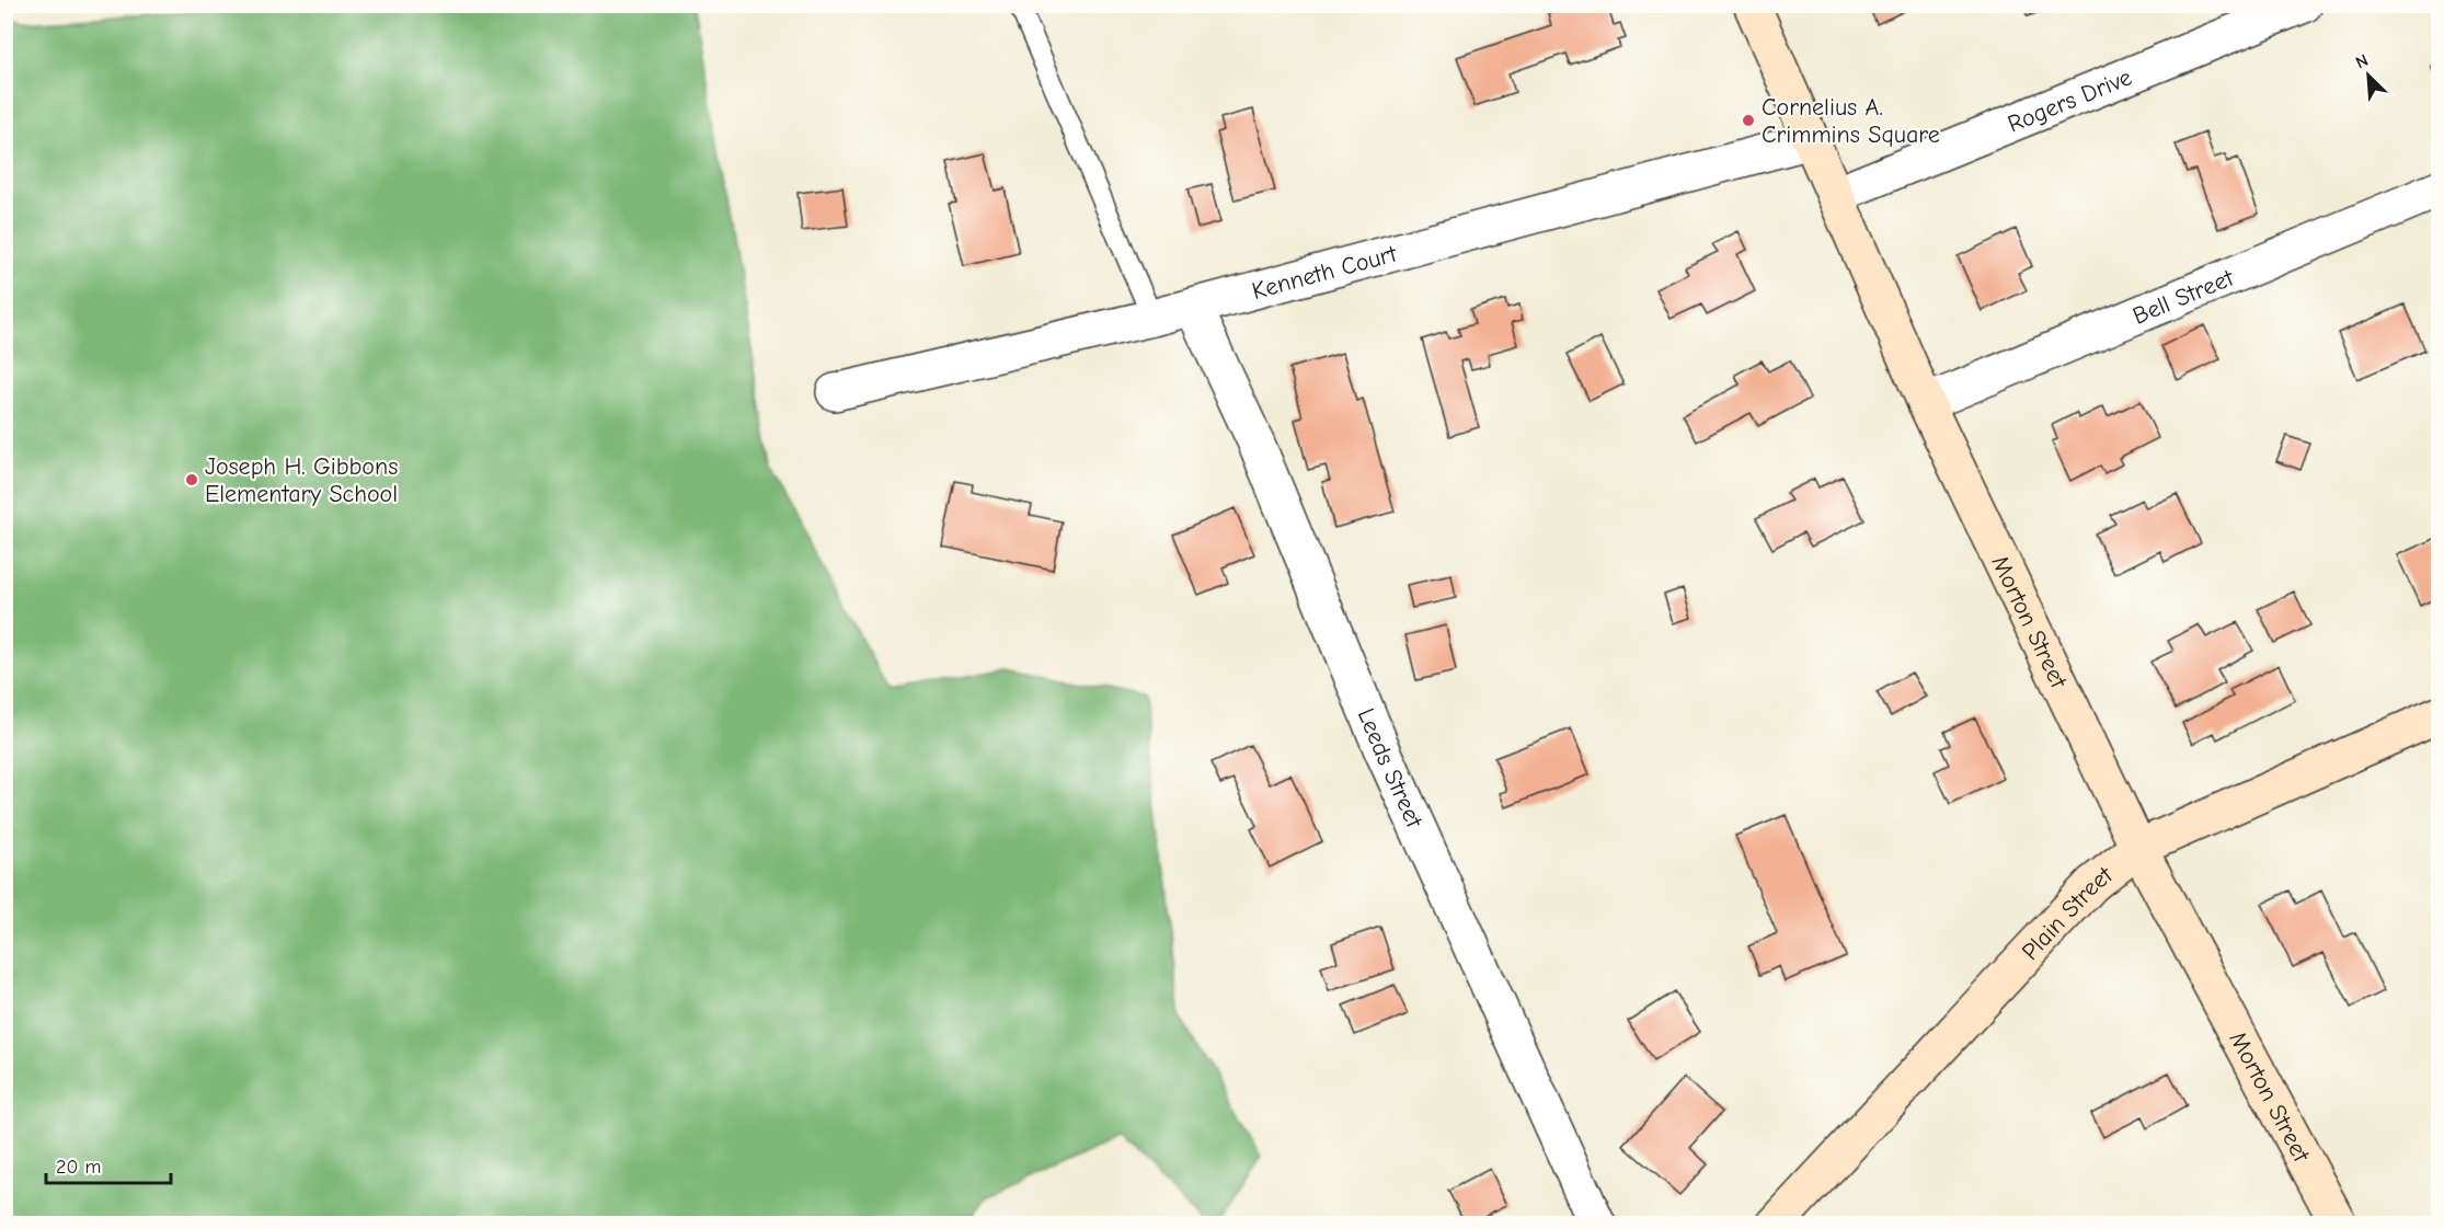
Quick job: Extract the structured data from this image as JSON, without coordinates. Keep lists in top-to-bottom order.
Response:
{
  "streets": {
    "street": [
      "Rogers Drive",
      "Kenneth Court",
      "Bell Street",
      "Morton Street",
      "Leeds Street",
      "Plain Street"
    ]
  },
  "crossings": [
    ["Rogers Drive", "Morton Street"],
    ["Kenneth Court", "Morton Street"],
    ["Kenneth Court", "Leeds Street"],
    ["Bell Street", "Morton Street"],
    ["Morton Street", "Plain Street"]
  ],
  "places": ["Cornelius A. Crimmins Square", "Joseph H. Gibbons Elementary School"],
  "scale_bar": "20 m",
  "north": "top left"
}
